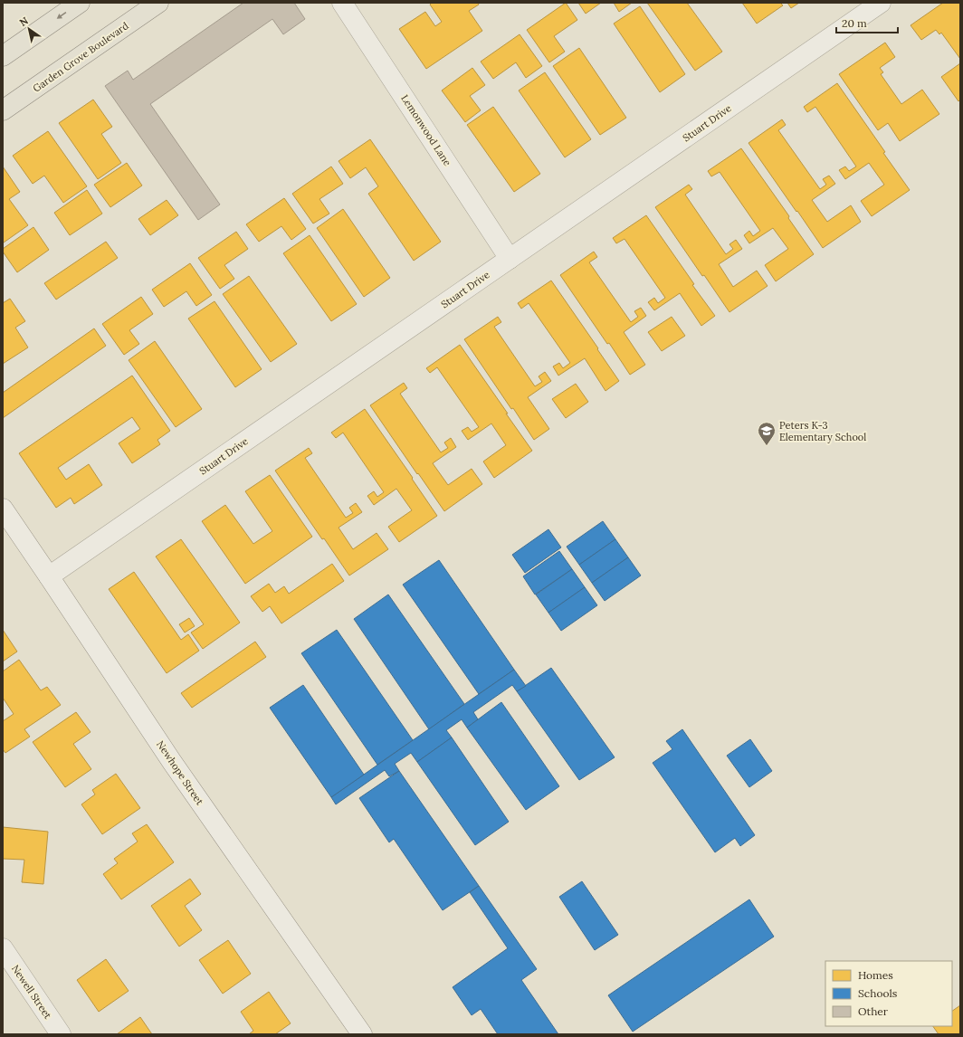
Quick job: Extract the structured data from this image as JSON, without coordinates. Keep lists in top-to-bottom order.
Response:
{
  "streets": {
    "main road": ["Garden Grove Boulevard"],
    "street": [
      "Stuart Drive",
      "Lemonwood Lane",
      "Newhope Street",
      "Newell Street"
    ]
  },
  "crossings": [
    ["Stuart Drive", "Lemonwood Lane"],
    ["Stuart Drive", "Newhope Street"]
  ],
  "places": {
    "school or university": ["Peters K-3 Elementary School"]
  },
  "legend": ["Homes", "Schools", "Other"],
  "scale_bar": "20 m",
  "north": "top left"
}
